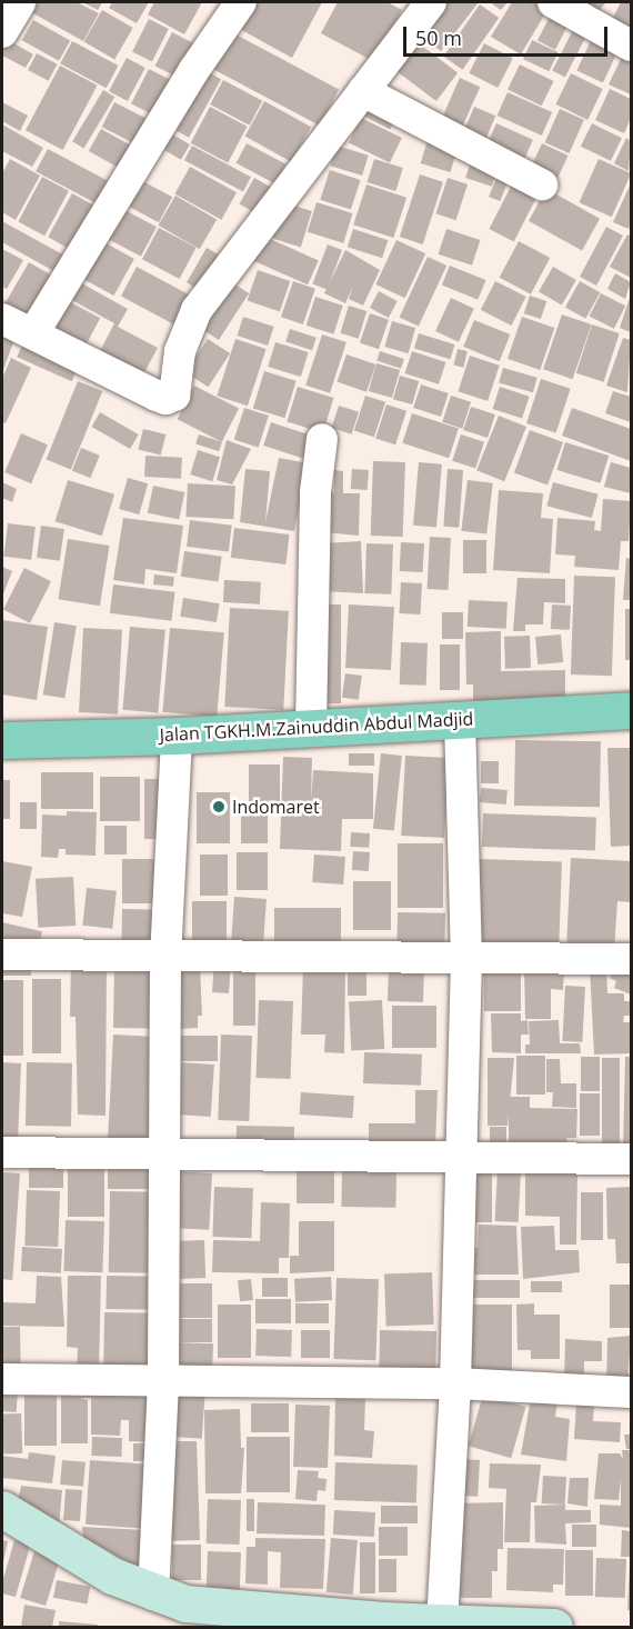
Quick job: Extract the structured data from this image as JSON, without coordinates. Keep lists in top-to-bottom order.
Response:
{
  "streets": {
    "main road": ["Jalan TGKH.M.Zainuddin Abdul Madjid"]
  },
  "places": ["Indomaret"],
  "scale_bar": "50 m"
}
